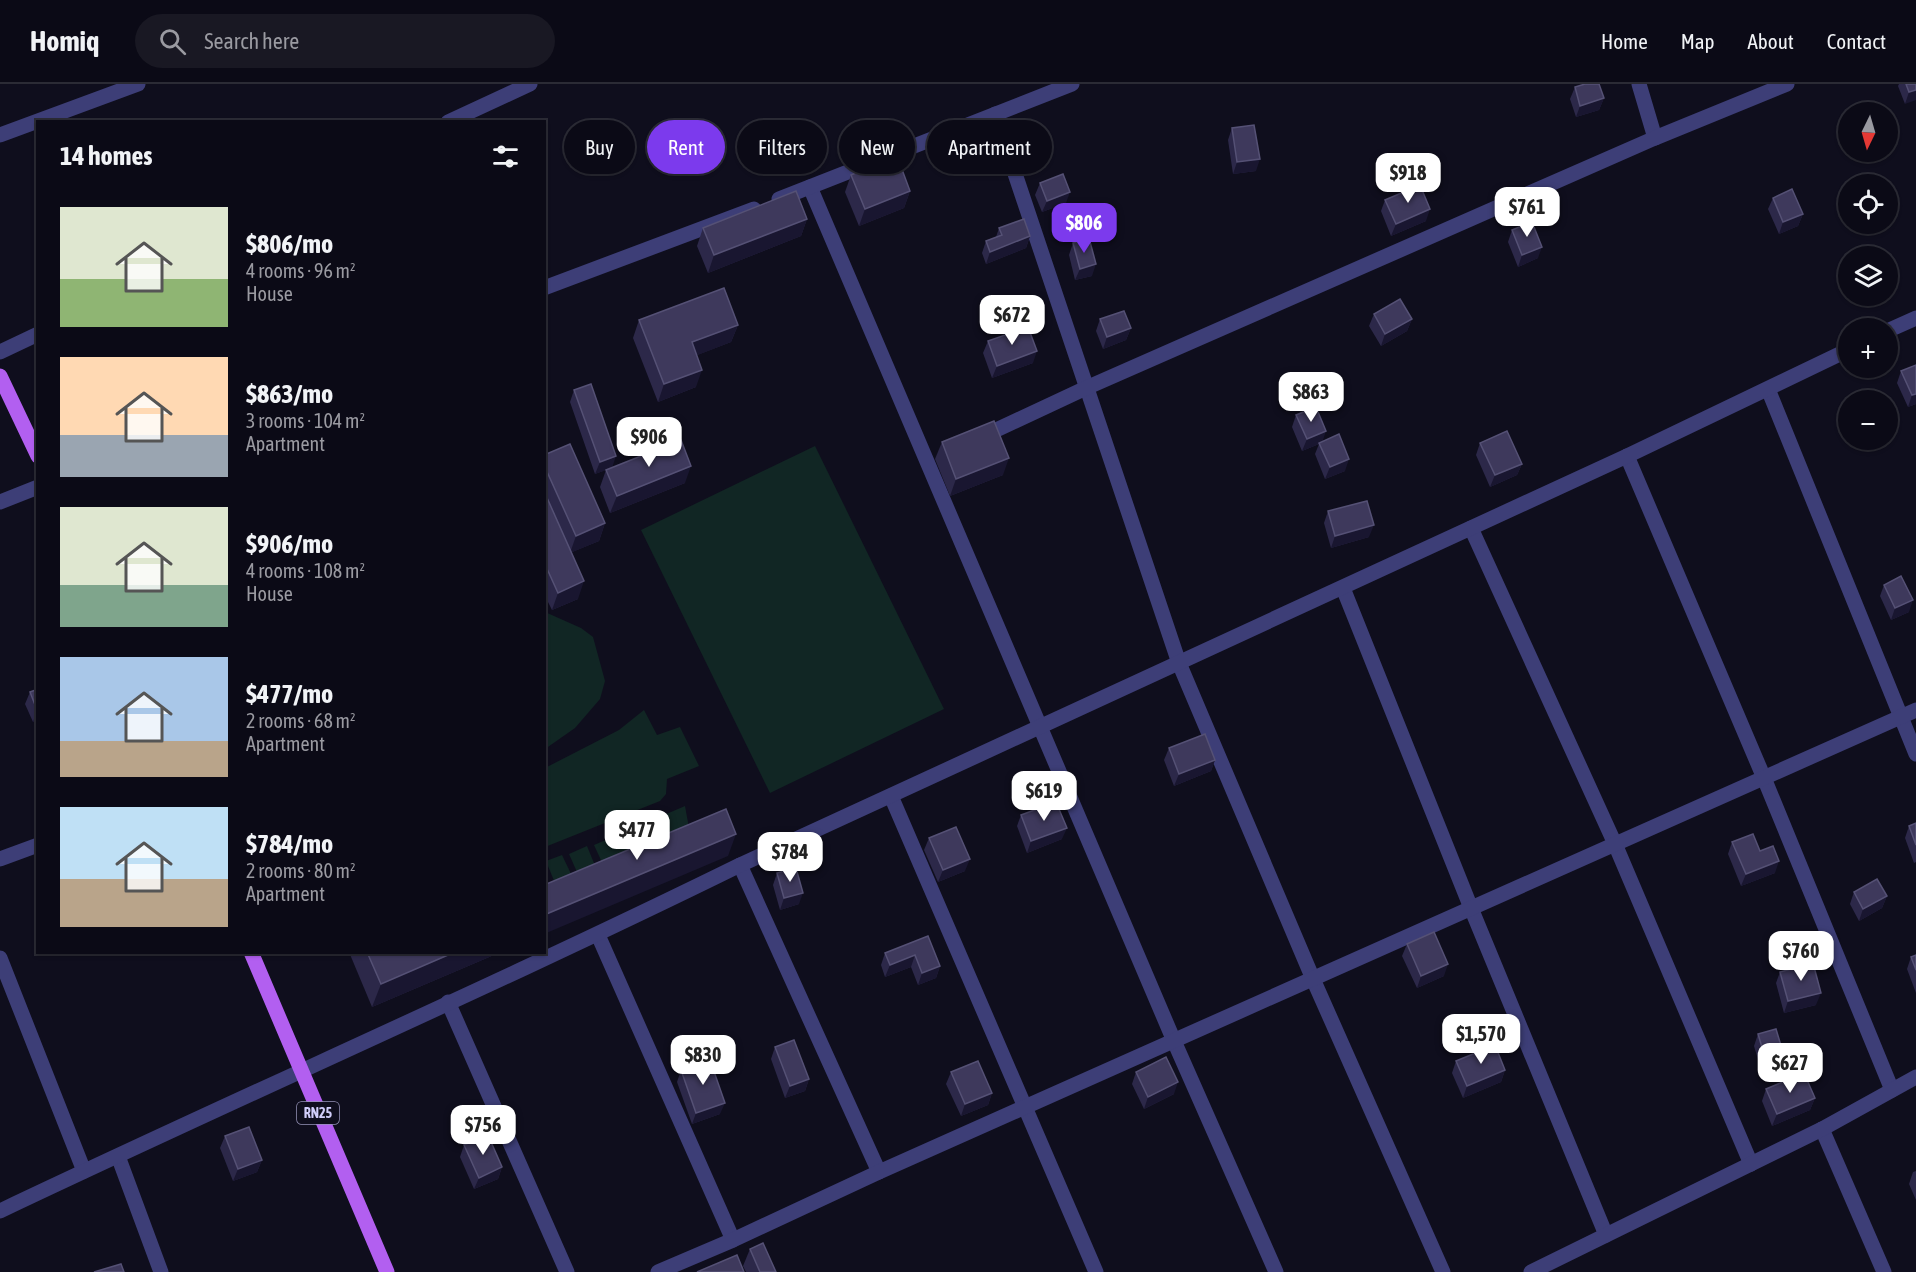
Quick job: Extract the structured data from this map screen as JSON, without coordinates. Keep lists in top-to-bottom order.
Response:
{
  "streets": {
    "main road": ["RN25"]
  },
  "north": "bottom",
  "page": {
    "header": "Homiq",
    "search": "Search here",
    "nav": [
      "Home",
      "Map",
      "About",
      "Contact"
    ],
    "map_buttons": ["+", "−"],
    "chip": [
      "Buy",
      "Rent",
      "Filters",
      "New",
      "Apartment"
    ],
    "heading": "14 homes",
    "price": [
      "$918",
      "$761",
      "$806",
      "$672",
      "$863",
      "$906",
      "$619",
      "$477",
      "$784",
      "$760",
      "$1,570",
      "$830",
      "$627",
      "$756"
    ],
    "list": [
      {
        "name": "$806/mo",
        "note": "4 rooms · 96 m² · House"
      },
      {
        "name": "$863/mo",
        "note": "3 rooms · 104 m² · Apartment"
      },
      {
        "name": "$906/mo",
        "note": "4 rooms · 108 m² · House"
      },
      {
        "name": "$477/mo",
        "note": "2 rooms · 68 m² · Apartment"
      },
      {
        "name": "$784/mo",
        "note": "2 rooms · 80 m² · Apartment"
      }
    ]
  }
}
